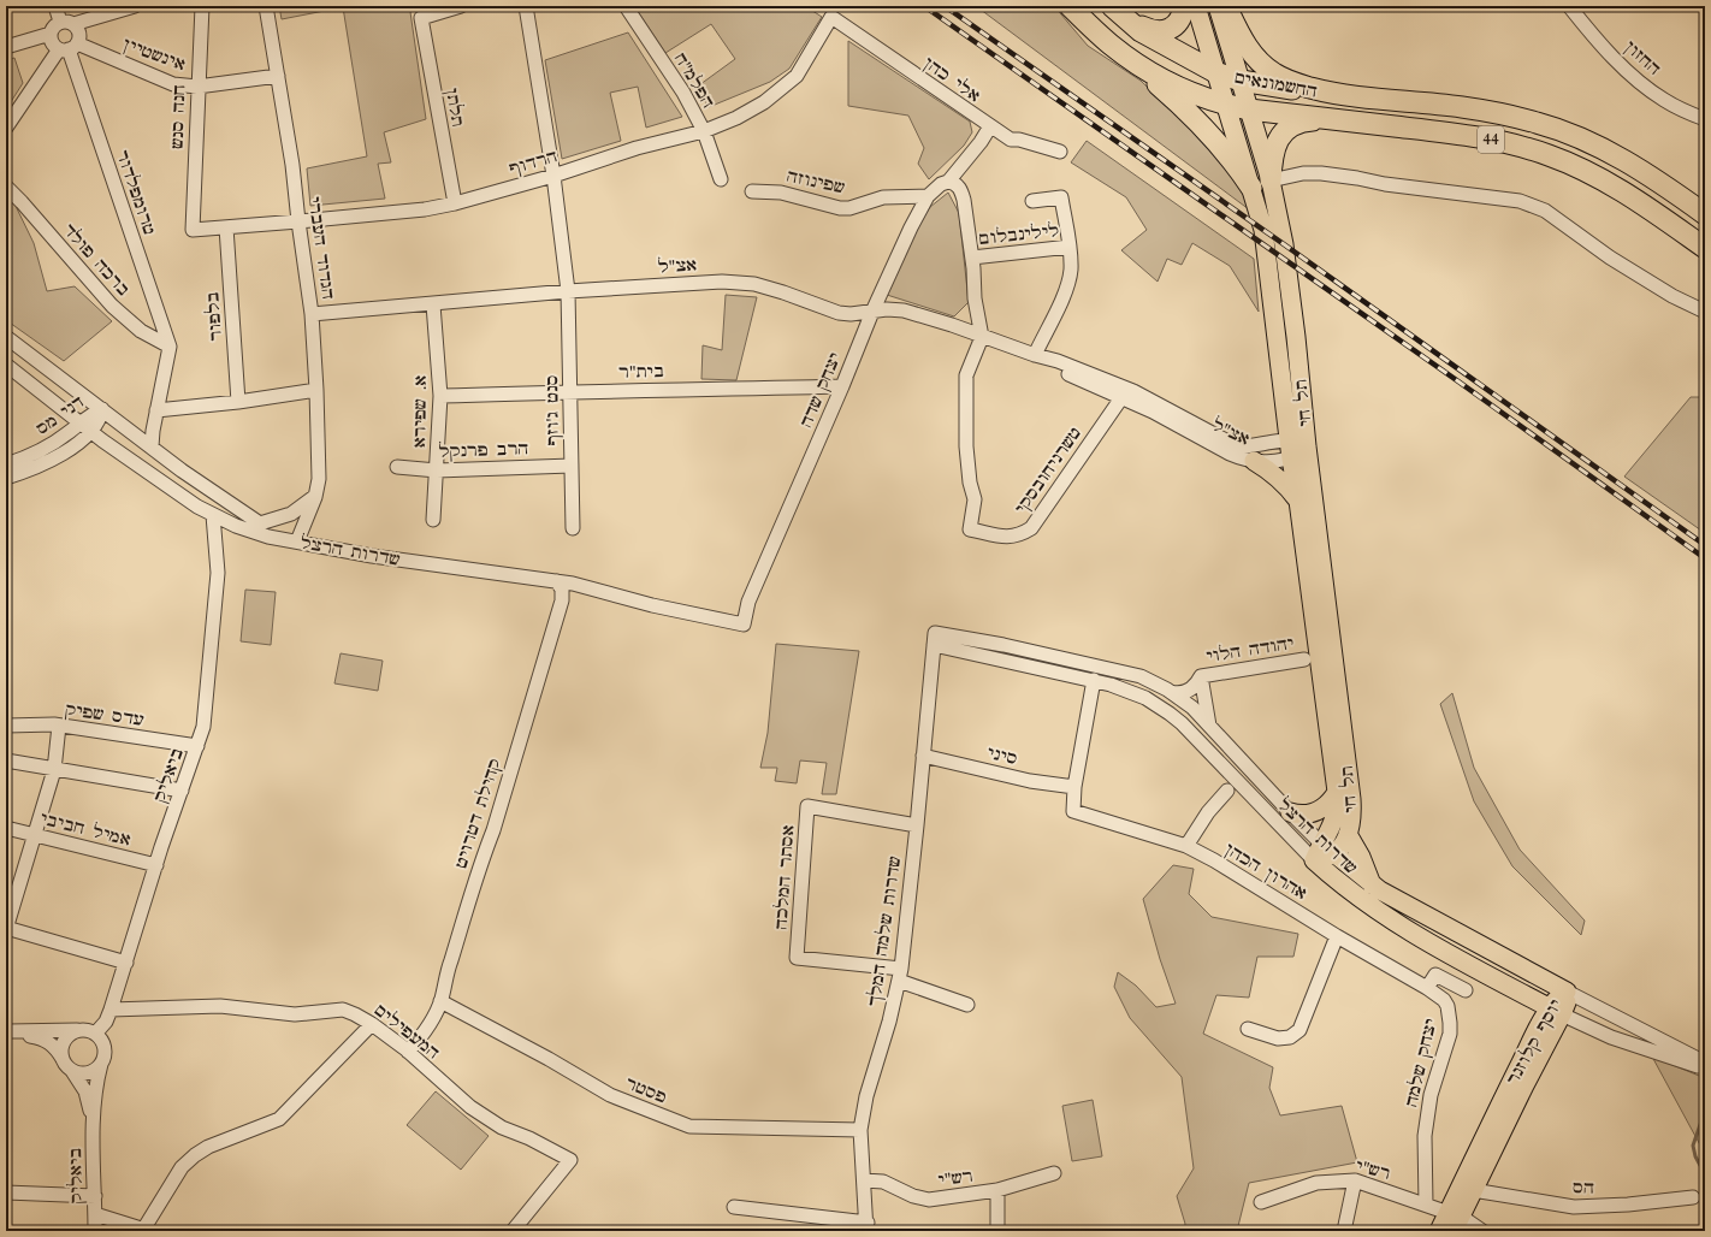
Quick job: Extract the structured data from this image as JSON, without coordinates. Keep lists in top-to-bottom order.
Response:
{
  "streets": {
    "highway": ["החשמונאים", "44"],
    "main road": ["תל חי", "שדרות הרצל", "יוסף קלוזנר"],
    "street": [
      "אינשטיין",
      "החזון",
      "אלי כהן",
      "הפלמ\"ח",
      "תלתן",
      "חנה סנש",
      "הרדוף",
      "שפינוזה",
      "טרומפלדור",
      "לילינבלום",
      "הגדוד העברי",
      "ברכה פולד",
      "אצ\"ל",
      "בלפור",
      "בית\"ר",
      "יצחק שדה",
      "סנט ג'וזף",
      "א. שפירא",
      "דני מס",
      "הרב פרנקל",
      "טשרניחובסקי",
      "יהודה הלוי",
      "עדס שפיק",
      "סיני",
      "ביאליק",
      "קהילת דטרויט",
      "אמיל חביבי",
      "אהרון הכהן",
      "אסתר המלכה",
      "שדרות שלמה המלך",
      "המעפילים",
      "יצחק שלמה",
      "פסטר",
      "רש\"י",
      "הס"
    ]
  },
  "crossings": [
    ["אינשטיין", "חנה סנש"],
    ["אינשטיין", "טרומפלדור"],
    ["אינשטיין", "הגדוד העברי"],
    ["אלי כהן", "הרדוף"],
    ["הפלמ\"ח", "הרדוף"],
    ["החשמונאים", "44"],
    ["החשמונאים", "תל חי"],
    ["תלתן", "הרדוף"],
    ["חנה סנש", "הרדוף"],
    ["44", "תל חי"],
    ["הרדוף", "הגדוד העברי"],
    ["הרדוף", "בלפור"],
    ["הרדוף", "סנט ג'וזף"],
    ["שפינוזה", "יצחק שדה"],
    ["טרומפלדור", "ברכה פולד"],
    ["הגדוד העברי", "אצ\"ל"],
    ["הגדוד העברי", "שדרות הרצל"],
    ["אצ\"ל", "יצחק שדה"],
    ["אצ\"ל", "תל חי"],
    ["אצ\"ל", "סנט ג'וזף"],
    ["אצ\"ל", "א. שפירא"],
    ["אצ\"ל", "טשרניחובסקי"],
    ["בית\"ר", "יצחק שדה"],
    ["בית\"ר", "סנט ג'וזף"],
    ["בית\"ר", "א. שפירא"],
    ["יצחק שדה", "שדרות הרצל"],
    ["תל חי", "שדרות הרצל"],
    ["סנט ג'וזף", "הרב פרנקל"],
    ["א. שפירא", "הרב פרנקל"],
    ["דני מס", "שדרות הרצל"],
    ["שדרות הרצל", "יהודה הלוי"],
    ["שדרות הרצל", "ביאליק"],
    ["שדרות הרצל", "קהילת דטרויט"],
    ["שדרות הרצל", "שדרות שלמה המלך"],
    ["שדרות הרצל", "יוסף קלוזנר"],
    ["עדס שפיק", "ביאליק"],
    ["סיני", "אהרון הכהן"],
    ["סיני", "שדרות שלמה המלך"],
    ["ביאליק", "אמיל חביבי"],
    ["ביאליק", "המעפילים"],
    ["קהילת דטרויט", "המעפילים"],
    ["קהילת דטרויט", "פסטר"],
    ["אהרון הכהן", "יצחק שלמה"],
    ["אסתר המלכה", "שדרות שלמה המלך"],
    ["שדרות שלמה המלך", "פסטר"],
    ["שדרות שלמה המלך", "רש\"י"],
    ["יוסף קלוזנר", "רש\"י"],
    ["יוסף קלוזנר", "הס"],
    ["יצחק שלמה", "רש\"י"]
  ]
}
